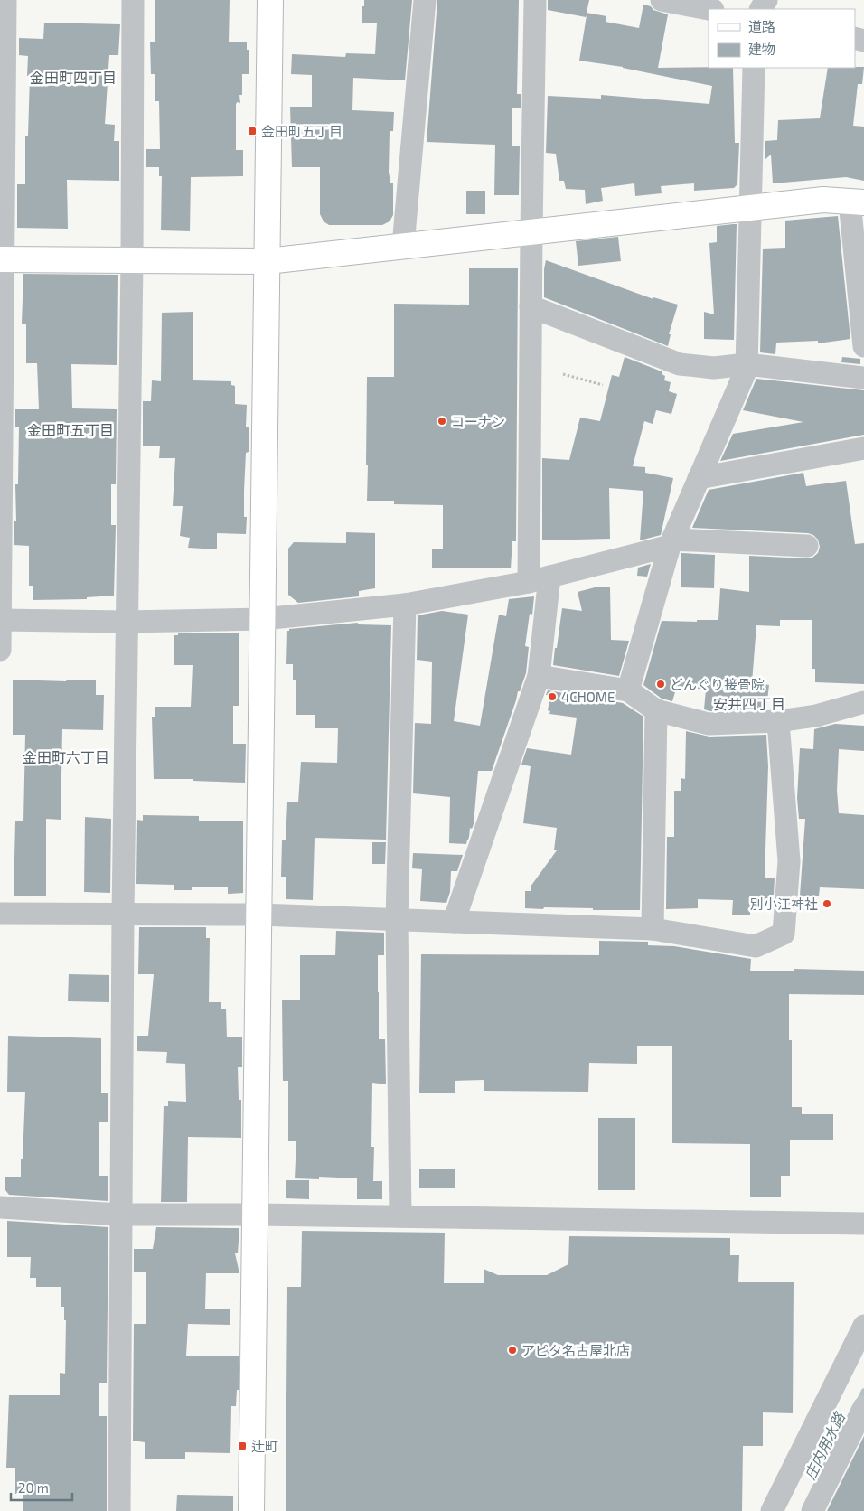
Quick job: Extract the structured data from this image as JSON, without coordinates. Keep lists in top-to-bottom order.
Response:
{
  "districts": [
    "金田町四丁目",
    "金田町五丁目",
    "安井四丁目",
    "金田町六丁目"
  ],
  "water": ["庄内用水路"],
  "places": {
    "transit": ["金田町五丁目", "辻町"],
    "other": [
      "コーナン",
      "どんぐり接骨院",
      "4CHOME",
      "別小江神社",
      "アピタ名古屋北店"
    ]
  },
  "legend": ["道路", "建物"],
  "scale_bar": "20 m"
}
